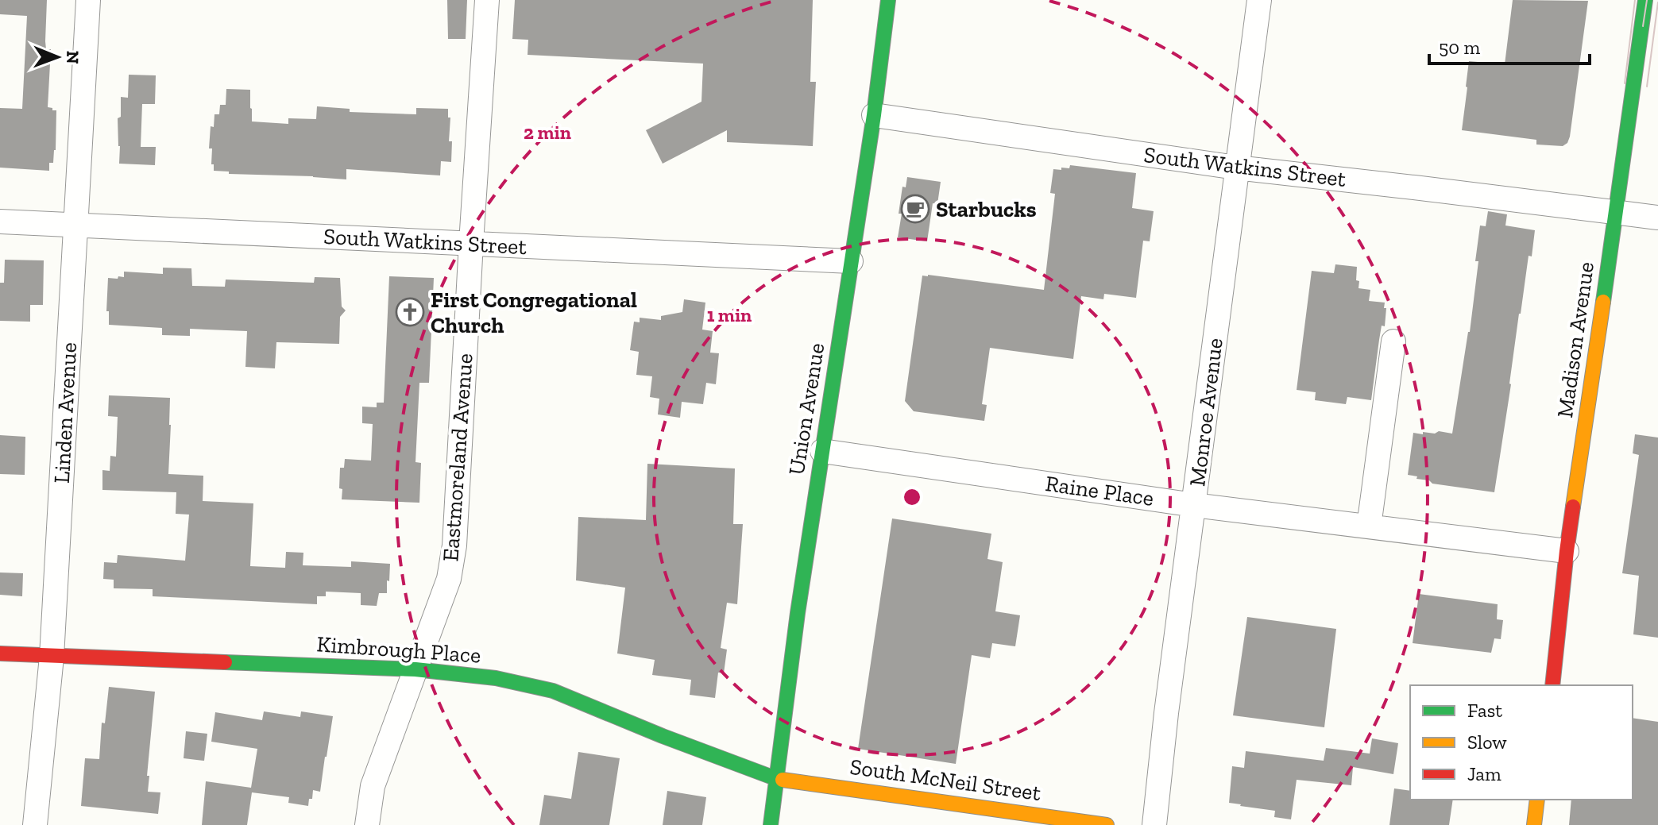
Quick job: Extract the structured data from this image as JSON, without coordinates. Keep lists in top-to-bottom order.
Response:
{
  "streets": {
    "street": [
      "South Watkins Street",
      "Madison Avenue",
      "Union Avenue",
      "Monroe Avenue",
      "Linden Avenue",
      "Eastmoreland Avenue",
      "Raine Place",
      "Kimbrough Place",
      "South McNeil Street"
    ]
  },
  "crossings": [
    ["South Watkins Street", "Madison Avenue"],
    ["South Watkins Street", "Union Avenue"],
    ["South Watkins Street", "Monroe Avenue"],
    ["South Watkins Street", "Linden Avenue"],
    ["South Watkins Street", "Eastmoreland Avenue"],
    ["Madison Avenue", "Raine Place"],
    ["Union Avenue", "Raine Place"],
    ["Union Avenue", "Kimbrough Place"],
    ["Union Avenue", "South McNeil Street"],
    ["Monroe Avenue", "Raine Place"],
    ["Linden Avenue", "Kimbrough Place"],
    ["Eastmoreland Avenue", "Kimbrough Place"],
    ["Kimbrough Place", "South McNeil Street"]
  ],
  "places": {
    "cafe": ["Starbucks"],
    "church": ["First Congregational Church"]
  },
  "legend": ["Fast", "Slow", "Jam"],
  "scale_bar": "50 m",
  "north": "right",
  "rings": ["2 min", "1 min"]
}
